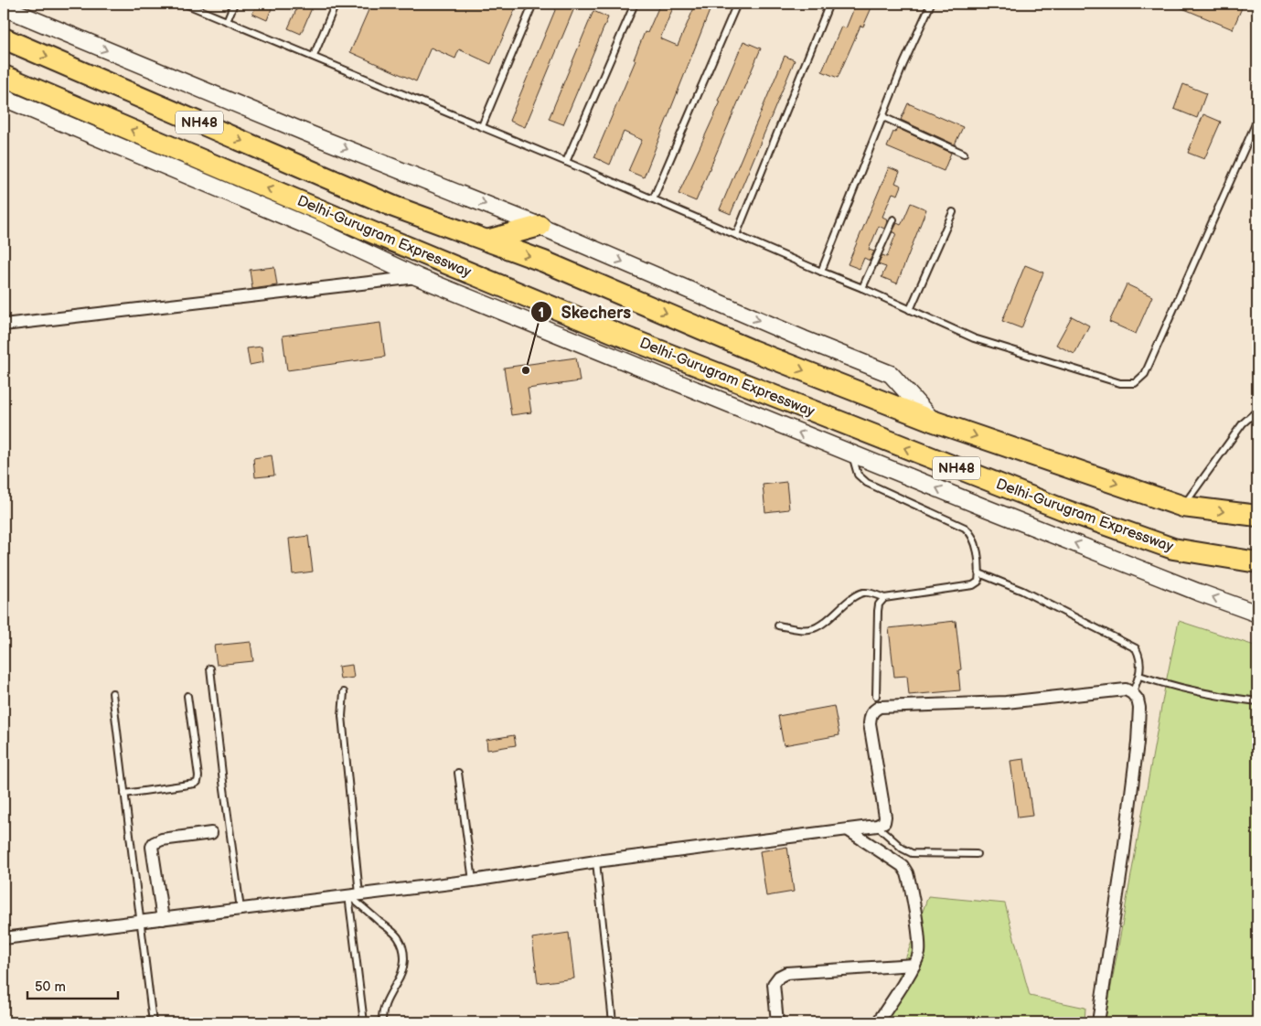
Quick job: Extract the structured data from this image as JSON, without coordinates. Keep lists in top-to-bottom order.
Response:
{
  "streets": {
    "highway": ["NH48", "Delhi-Gurugram Expressway"]
  },
  "places": ["Skechers"],
  "scale_bar": "50 m"
}
